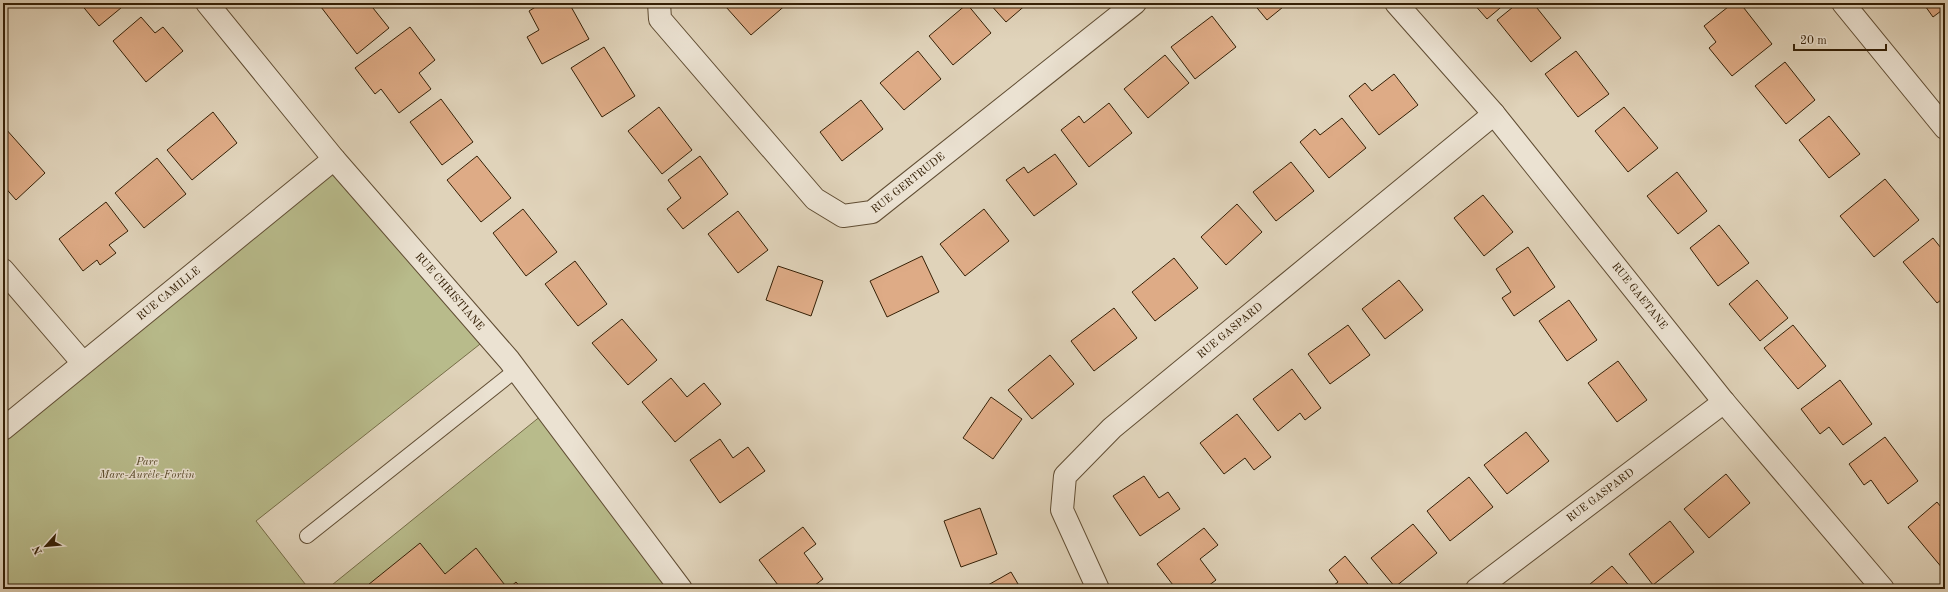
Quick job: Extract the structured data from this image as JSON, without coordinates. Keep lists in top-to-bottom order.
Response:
{
  "streets": {
    "street": [
      "RUE GERTRUDE",
      "RUE CHRISTIANE",
      "RUE CAMILLE",
      "RUE GAETANE",
      "RUE GASPARD"
    ]
  },
  "crossings": [
    ["RUE CHRISTIANE", "RUE CAMILLE"],
    ["RUE GAETANE", "RUE GASPARD"]
  ],
  "parks": ["Parc Marc-Aurèle-Fortin"],
  "scale_bar": "20 m",
  "north": "bottom left"
}
